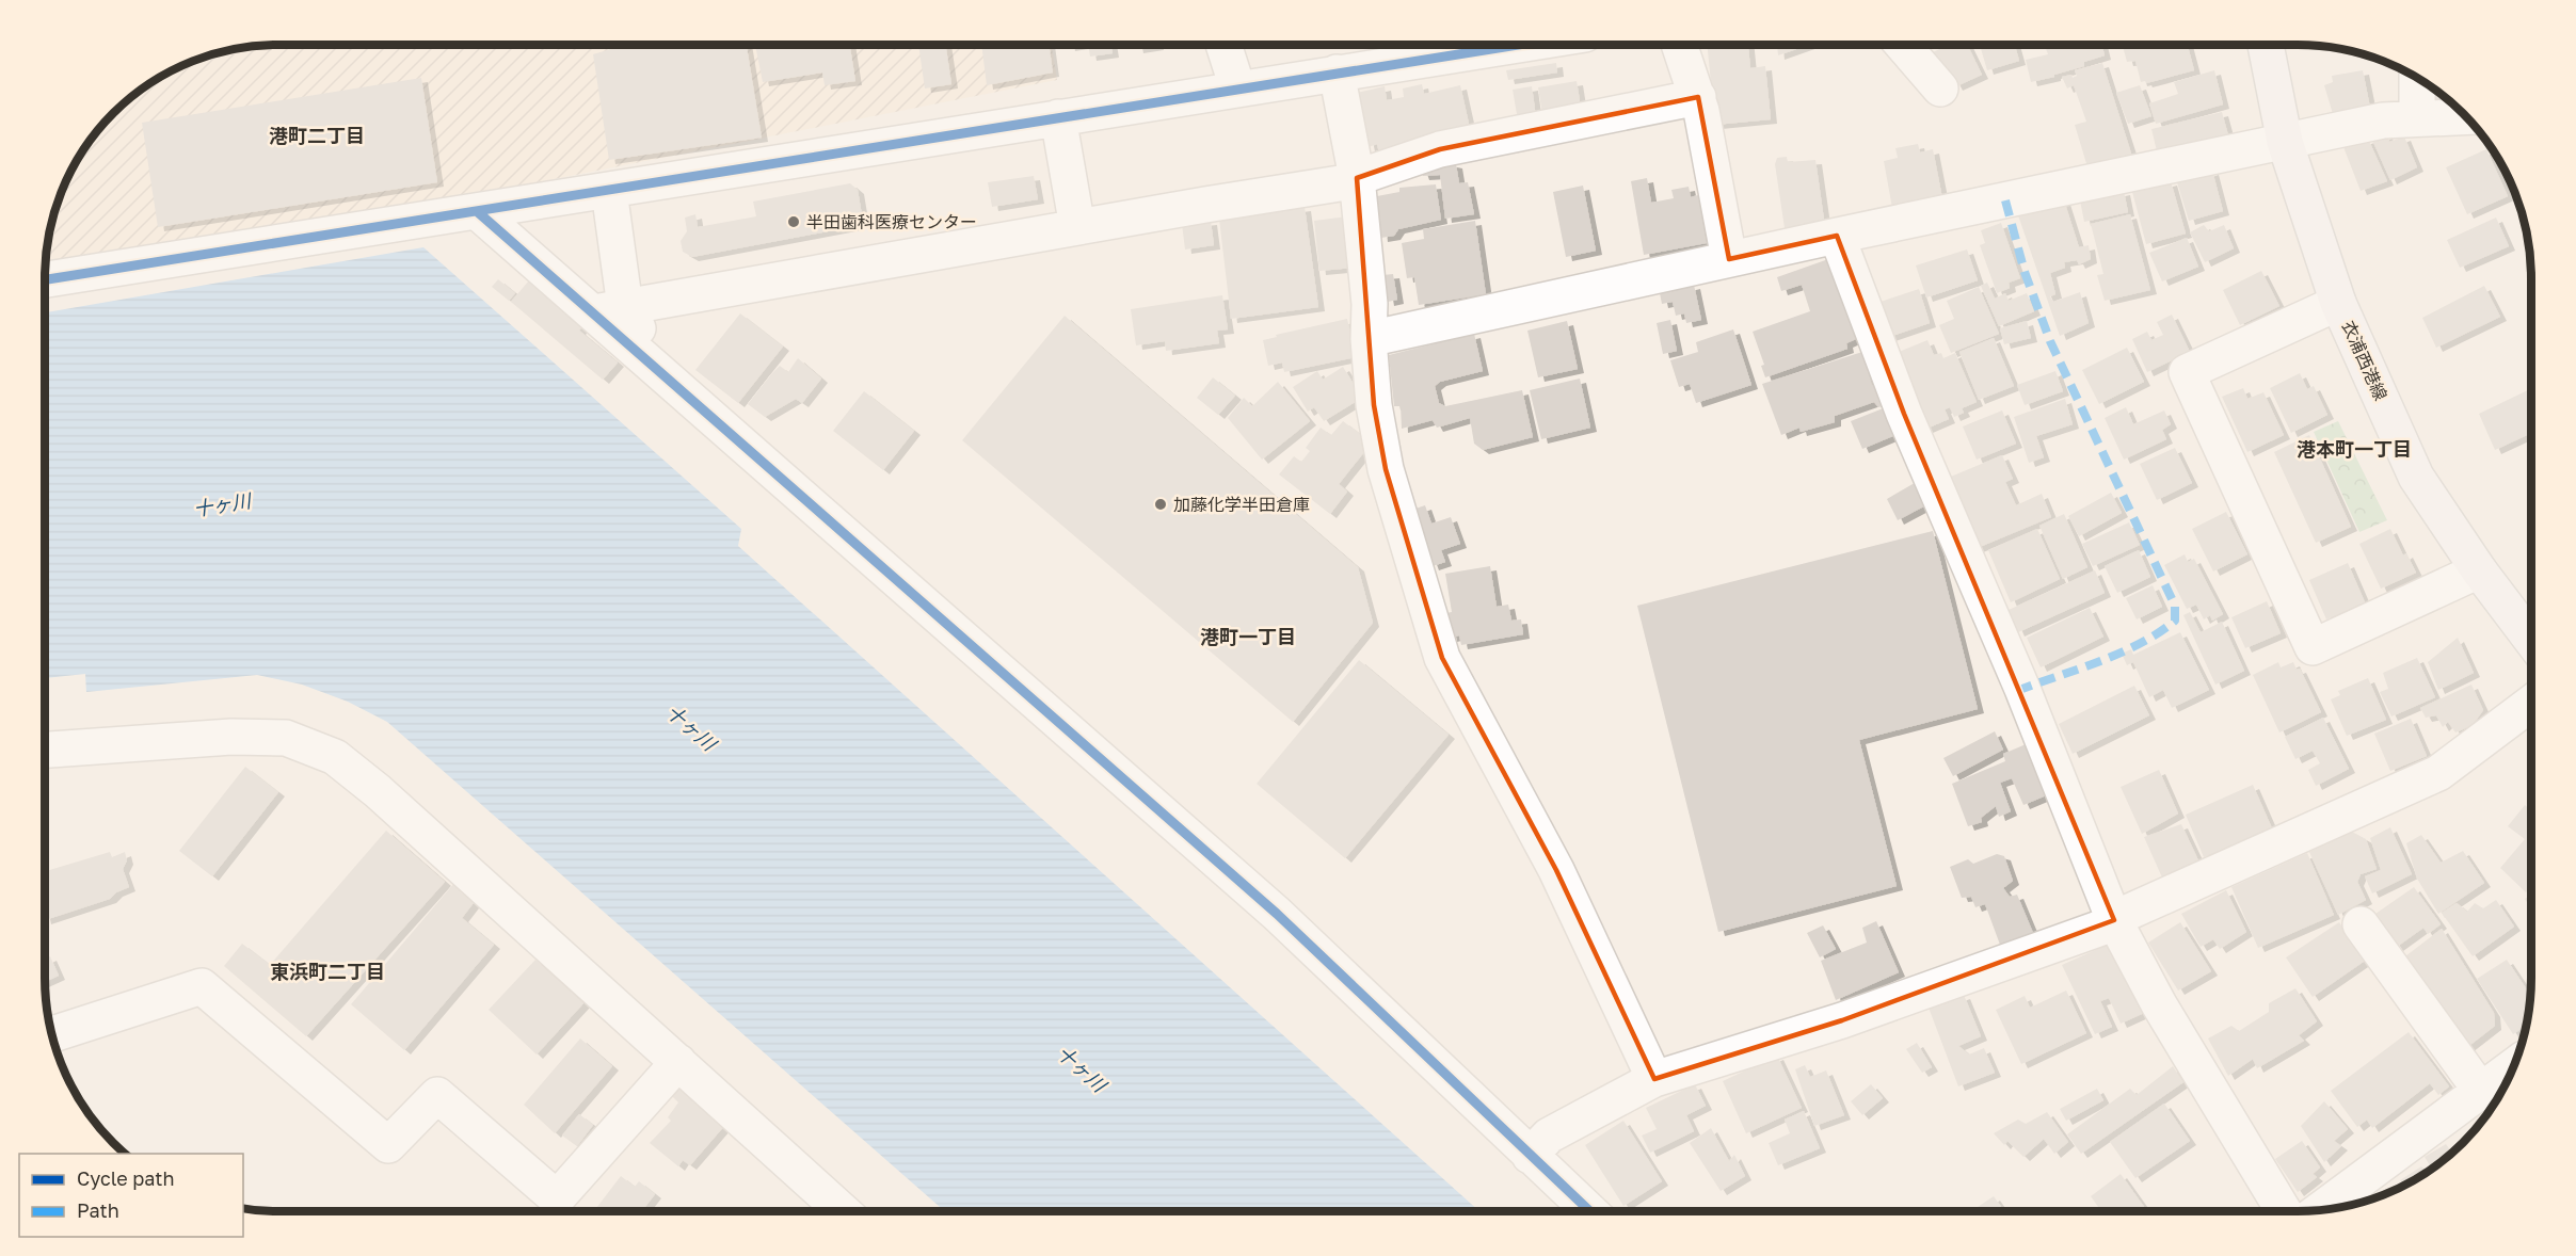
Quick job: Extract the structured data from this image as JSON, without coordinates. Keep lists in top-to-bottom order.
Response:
{
  "streets": {
    "main road": ["衣浦西港線"]
  },
  "districts": [
    "港町二丁目",
    "港本町一丁目",
    "港町一丁目",
    "東浜町二丁目"
  ],
  "water": ["十ヶ川"],
  "places": ["半田歯科医療センター", "加藤化学半田倉庫"],
  "legend": ["Cycle path", "Path"]
}
